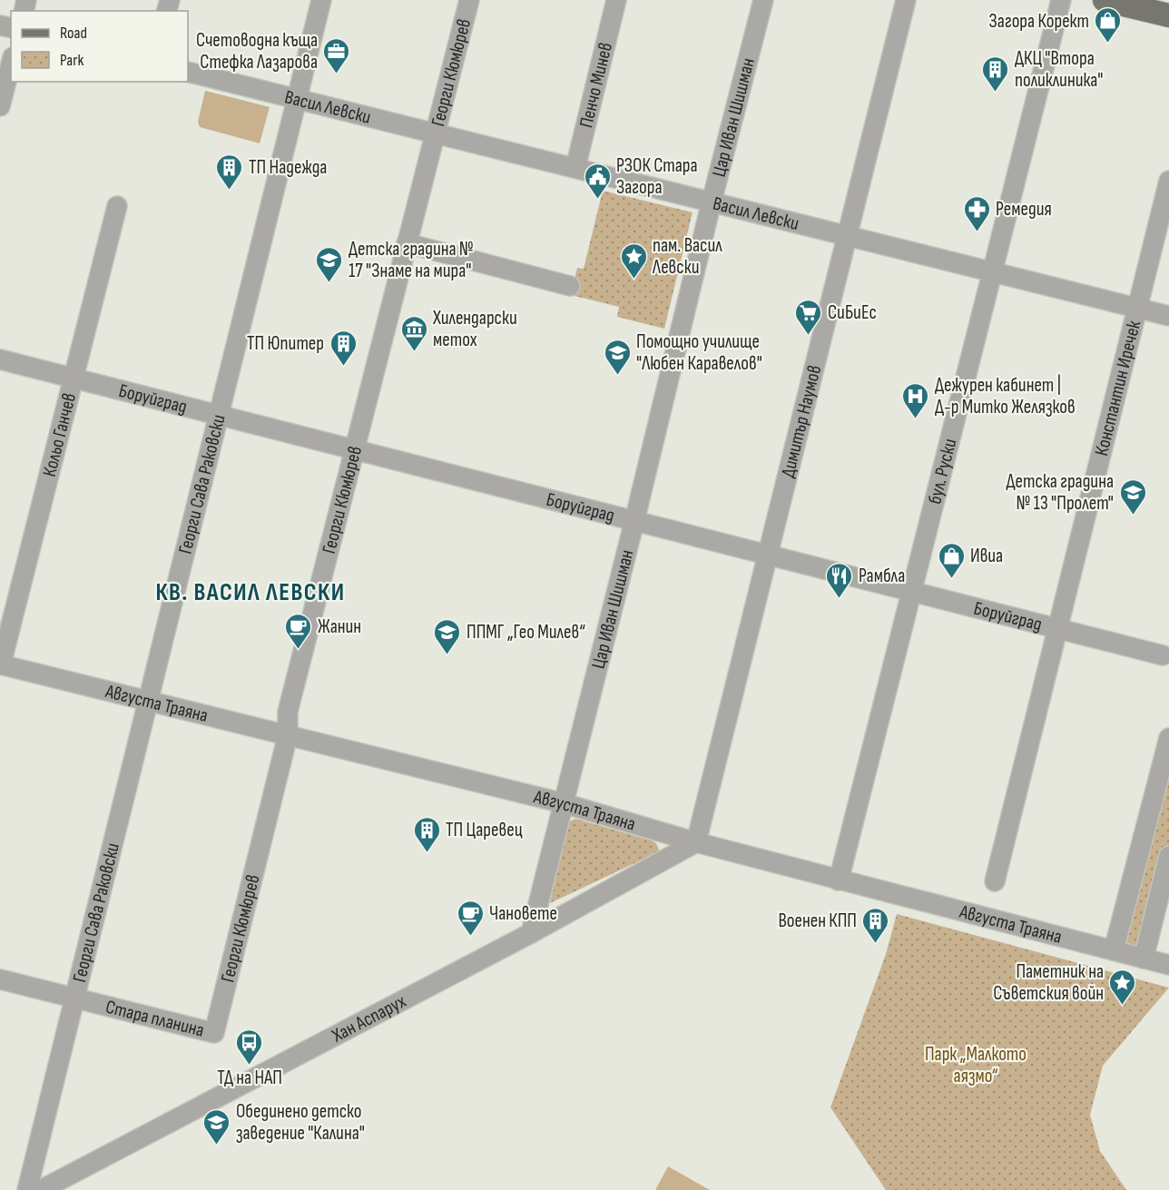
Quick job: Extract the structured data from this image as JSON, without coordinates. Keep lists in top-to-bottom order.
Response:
{
  "streets": {
    "street": [
      "Георги Кюмюрев",
      "Пенчо Минев",
      "Васил Левски",
      "Цар Иван Шишман",
      "Константин Иречек",
      "Боруйград",
      "Димитър Наумов",
      "Кольо Ганчев",
      "бул. Руски",
      "Георги Сава Раковски",
      "Августа Траяна",
      "Стара планина",
      "Хан Аспарух"
    ]
  },
  "crossings": [
    ["Георги Кюмюрев", "Васил Левски"],
    ["Георги Кюмюрев", "Боруйград"],
    ["Георги Кюмюрев", "Августа Траяна"],
    ["Георги Кюмюрев", "Стара планина"],
    ["Пенчо Минев", "Васил Левски"],
    ["Васил Левски", "Цар Иван Шишман"],
    ["Васил Левски", "Константин Иречек"],
    ["Васил Левски", "Димитър Наумов"],
    ["Васил Левски", "бул. Руски"],
    ["Васил Левски", "Георги Сава Раковски"],
    ["Цар Иван Шишман", "Боруйград"],
    ["Цар Иван Шишман", "Августа Траяна"],
    ["Цар Иван Шишман", "Хан Аспарух"],
    ["Константин Иречек", "Боруйград"],
    ["Боруйград", "Димитър Наумов"],
    ["Боруйград", "Кольо Ганчев"],
    ["Боруйград", "бул. Руски"],
    ["Боруйград", "Георги Сава Раковски"],
    ["Димитър Наумов", "Августа Траяна"],
    ["Димитър Наумов", "Хан Аспарух"],
    ["Кольо Ганчев", "Августа Траяна"],
    ["бул. Руски", "Августа Траяна"],
    ["Георги Сава Раковски", "Августа Траяна"],
    ["Георги Сава Раковски", "Стара планина"],
    ["Августа Траяна", "Хан Аспарух"]
  ],
  "districts": ["КВ. ВАСИЛ ЛЕВСКИ"],
  "parks": ["Парк „Малкото аязмо“"],
  "places": {
    "shop": ["Загора Корект", "Ивиа"],
    "office": ["Счетоводна къща Стефка Лазарова"],
    "building": [
      "ДКЦ \"Втора поликлиника\"",
      "ТП Надежда",
      "ТП Юпитер",
      "ТП Царевец",
      "Военен КПП"
    ],
    "public building": ["РЗОК Стара Загора"],
    "pharmacy": ["Ремедия"],
    "place": ["пам. Васил Левски", "Паметник на Съветския войн"],
    "school or university": [
      "Детска градина № 17 \"Знаме на мира\"",
      "Помощно училище \"Любен Каравелов\"",
      "Детска градина № 13 \"Пролет\"",
      "ППМГ „Гео Милев“",
      "Обединено детско заведение \"Калина\""
    ],
    "supermarket": ["СиБиЕс"],
    "museum": ["Хилендарски метох"],
    "hospital": ["Дежурен кабинет | Д-р Митко Желязков"],
    "restaurant": ["Рамбла"],
    "cafe": ["Жанин", "Чановете"],
    "bus stop": ["ТД на НАП"]
  },
  "legend": ["Road", "Park"]
}
